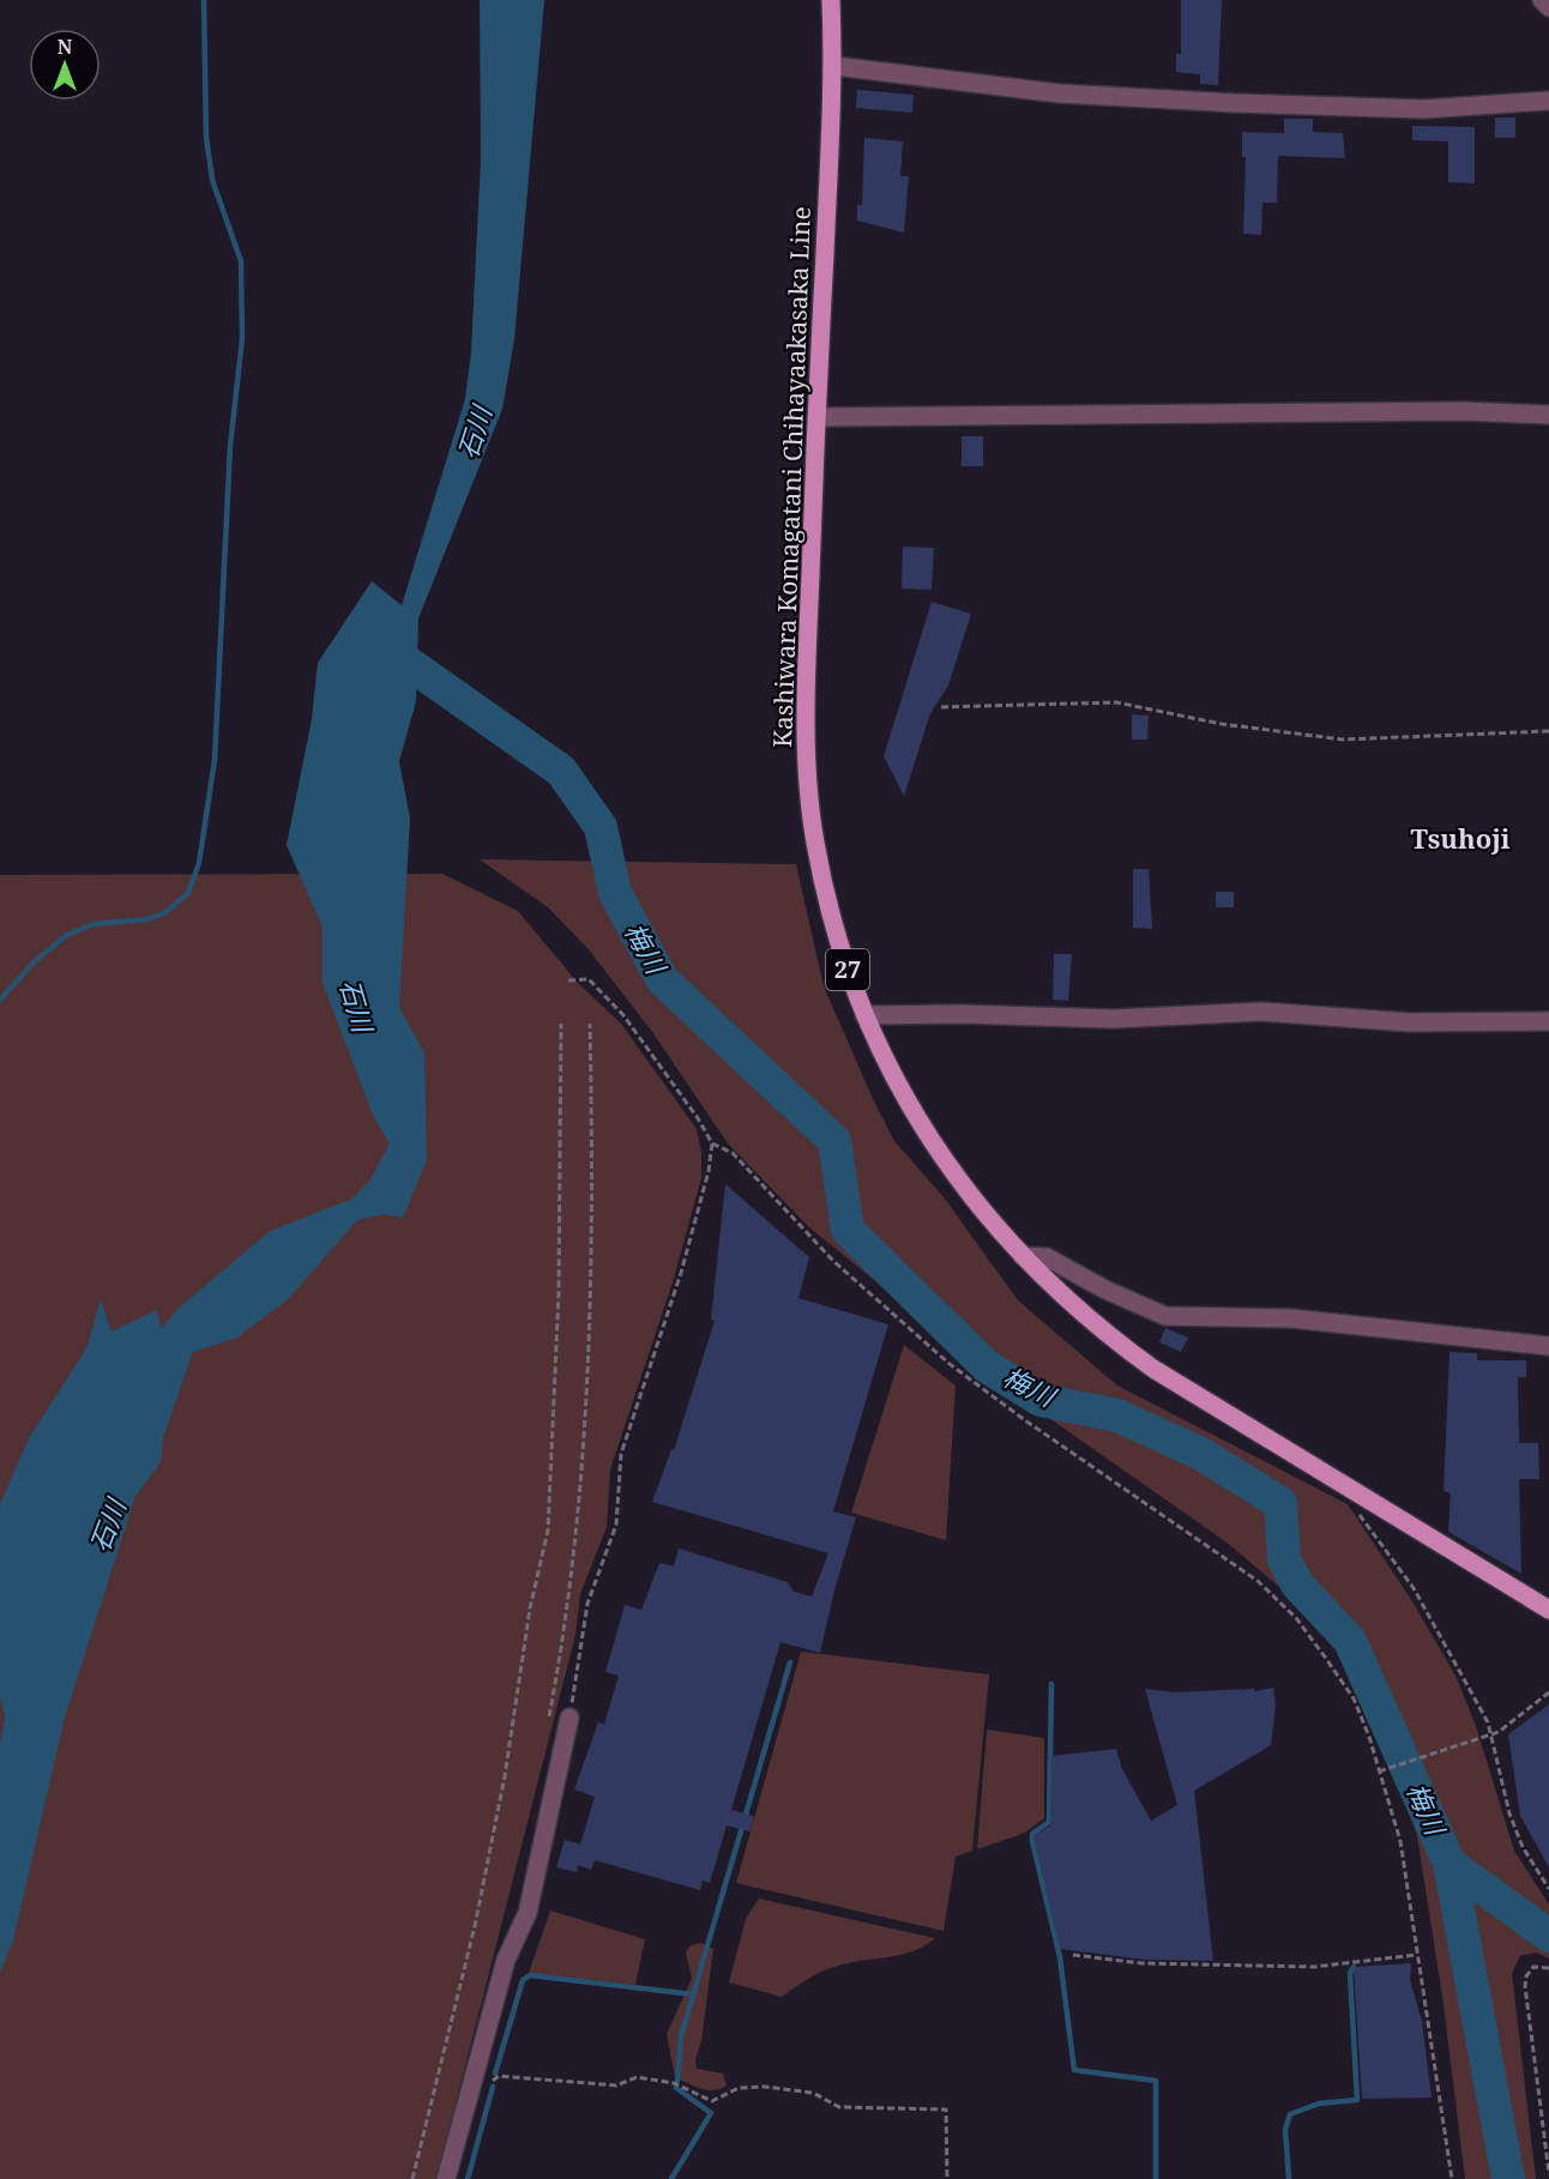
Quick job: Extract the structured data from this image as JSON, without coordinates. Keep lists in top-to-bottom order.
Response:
{
  "streets": {
    "main road": ["Kashiwara Komagatani Chihayaakasaka Line", "27"]
  },
  "districts": ["Tsuhoji"],
  "water": ["石川", "梅川"],
  "north": "top"
}
